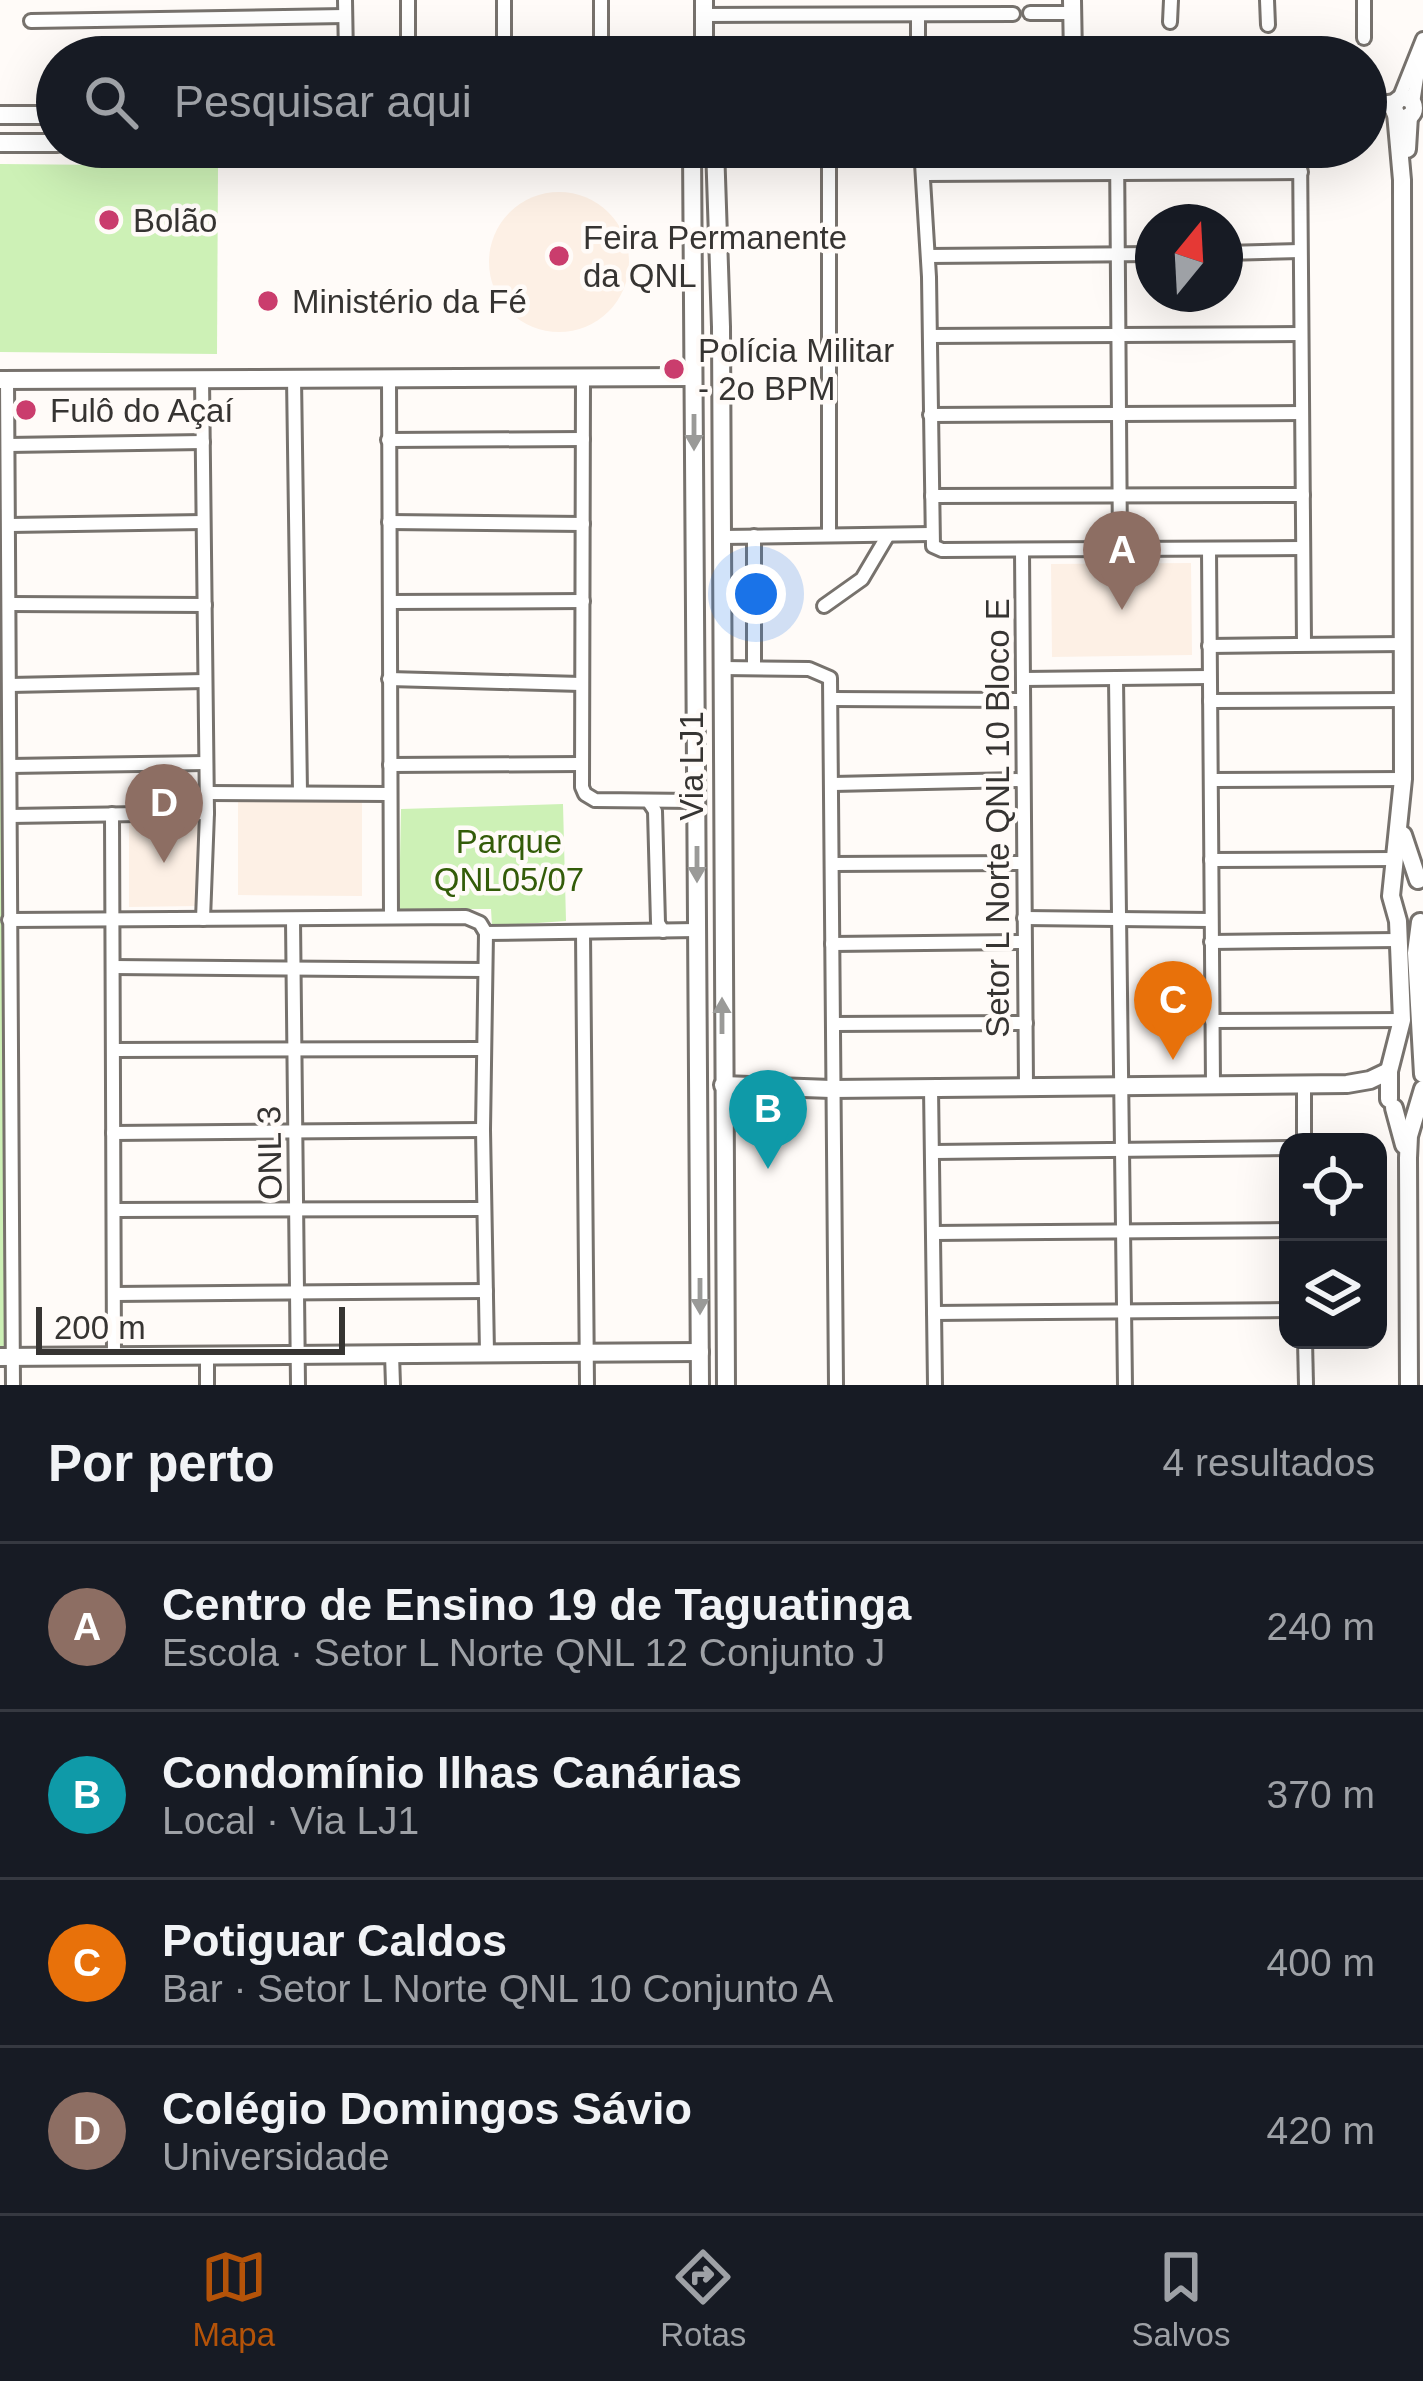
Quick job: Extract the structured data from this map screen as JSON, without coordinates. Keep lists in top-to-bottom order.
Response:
{
  "streets": {
    "main road": ["Via LJ1"],
    "street": ["Setor L Norte QNL 10 Bloco E", "ONL 3"]
  },
  "parks": ["Parque QNL05/07"],
  "places": [
    "Bolão",
    "Feira Permanente da QNL",
    "Ministério da Fé",
    "Polícia Militar - 2o BPM",
    "Fulô do Açaí"
  ],
  "scale_bar": "200 m",
  "north": "top",
  "page": {
    "search": "Pesquisar aqui",
    "pins": [
      "A",
      "D",
      "C",
      "B"
    ],
    "scale": "200 m",
    "heading": ["Por perto", "4 resultados"],
    "list": [
      {
        "mark": "A",
        "name": "Centro de Ensino 19 de Taguatinga",
        "note": "Escola · Setor L Norte QNL 12 Conjunto J",
        "value": "240 m"
      },
      {
        "mark": "B",
        "name": "Condomínio Ilhas Canárias",
        "note": "Local · Via LJ1",
        "value": "370 m"
      },
      {
        "mark": "C",
        "name": "Potiguar Caldos",
        "note": "Bar · Setor L Norte QNL 10 Conjunto A",
        "value": "400 m"
      },
      {
        "mark": "D",
        "name": "Colégio Domingos Sávio",
        "note": "Universidade",
        "value": "420 m"
      }
    ],
    "nav": ["Mapa", "Rotas", "Salvos"]
  }
}
